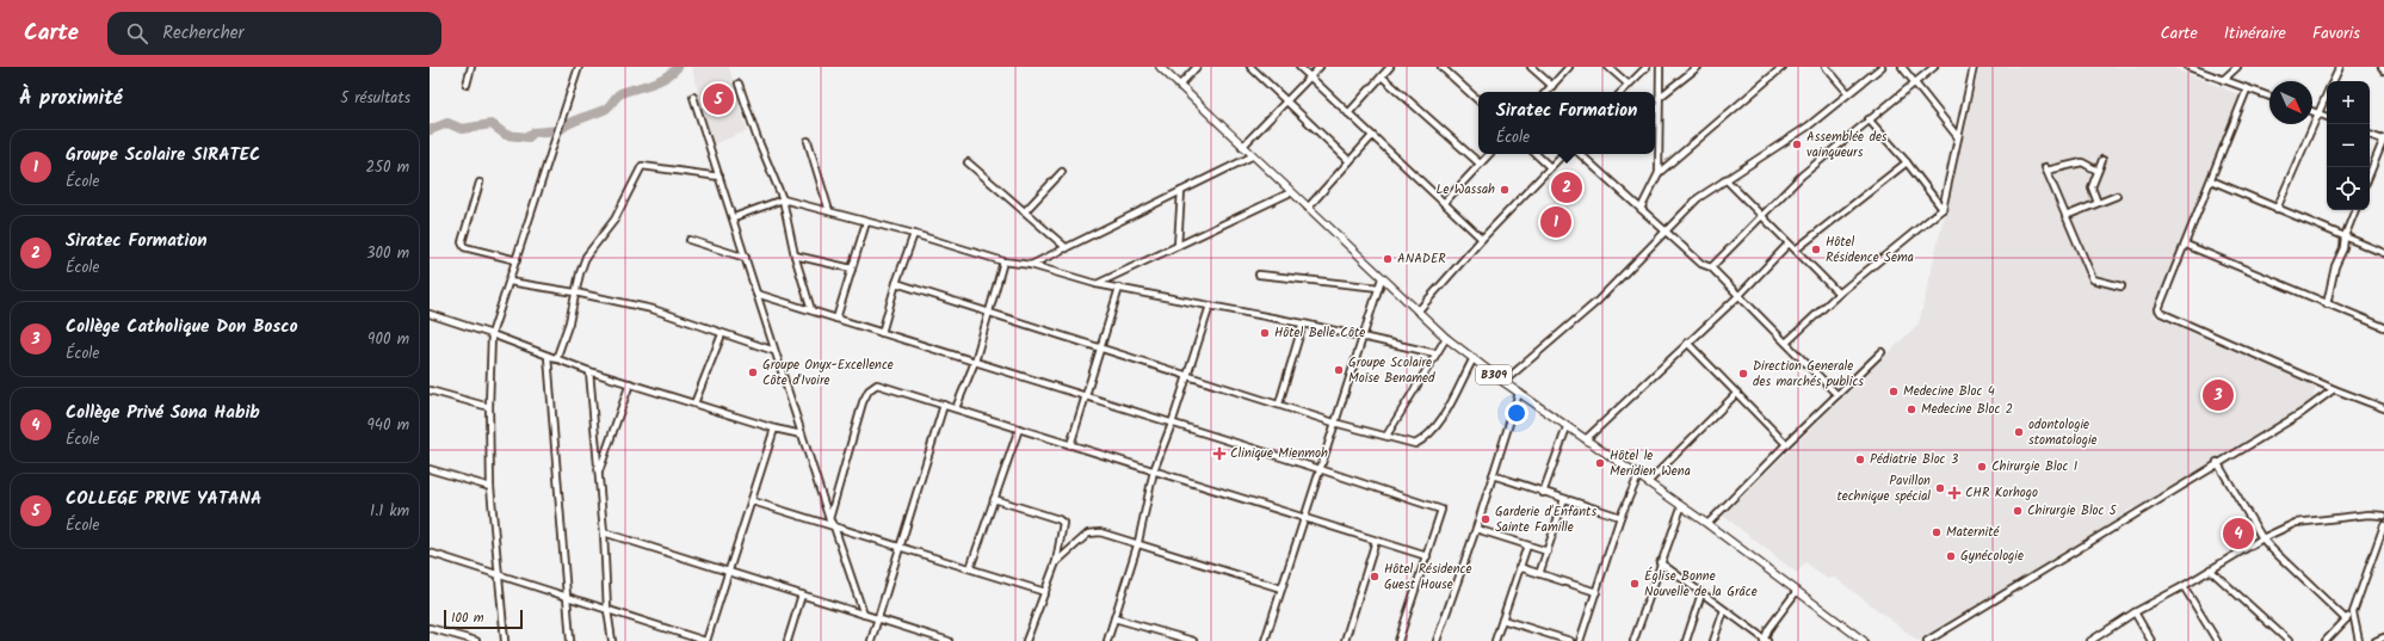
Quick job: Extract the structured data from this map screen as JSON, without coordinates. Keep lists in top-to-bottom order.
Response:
{
  "streets": {
    "main road": ["B309"]
  },
  "places": {
    "other": [
      "Assemblée des vainqueurs",
      "Le Wassah",
      "Hôtel Résidence Sema",
      "ANADER",
      "Hôtel Belle Côte",
      "Groupe Scolaire Moïse Benamed",
      "Groupe Onyx-Excellence Côte d'Ivoire",
      "Direction Generale des marchés publics",
      "Medecine Bloc 4",
      "Medecine Bloc 2",
      "odontologie stomatologie",
      "Pédiatrie Bloc 3",
      "Hôtel le Meridien Wena",
      "Chirurgie Bloc 1",
      "Pavillon technique spécial",
      "Chirurgie Bloc 5",
      "Garderie d'Enfants Sainte Famille",
      "Maternité",
      "Gynécologie",
      "Hôtel Résidence Guest House",
      "Église Bonne Nouvelle de la Grâce"
    ],
    "health": ["Clinique Mienmoh", "CHR Korhogo"]
  },
  "scale_bar": "100 m",
  "north": "bottom right",
  "page": {
    "header": "Carte",
    "search": "Rechercher",
    "nav": ["Carte", "Itinéraire", "Favoris"],
    "heading": ["À proximité", "5 résultats"],
    "map_buttons": ["+", "−"],
    "pins": [
      "5",
      "2",
      "1",
      "3",
      "4"
    ],
    "popup": ["Siratec Formation", "École"],
    "list": [
      {
        "mark": "1",
        "name": "Groupe Scolaire SIRATEC",
        "note": "École",
        "value": "250 m"
      },
      {
        "mark": "2",
        "name": "Siratec Formation",
        "note": "École",
        "value": "300 m"
      },
      {
        "mark": "3",
        "name": "Collège Catholique Don Bosco",
        "note": "École",
        "value": "900 m"
      },
      {
        "mark": "4",
        "name": "Collège Privé Sona Habib",
        "note": "École",
        "value": "940 m"
      },
      {
        "mark": "5",
        "name": "COLLEGE PRIVE YATANA",
        "note": "École",
        "value": "1.1 km"
      }
    ],
    "scale": "100 m"
  }
}
